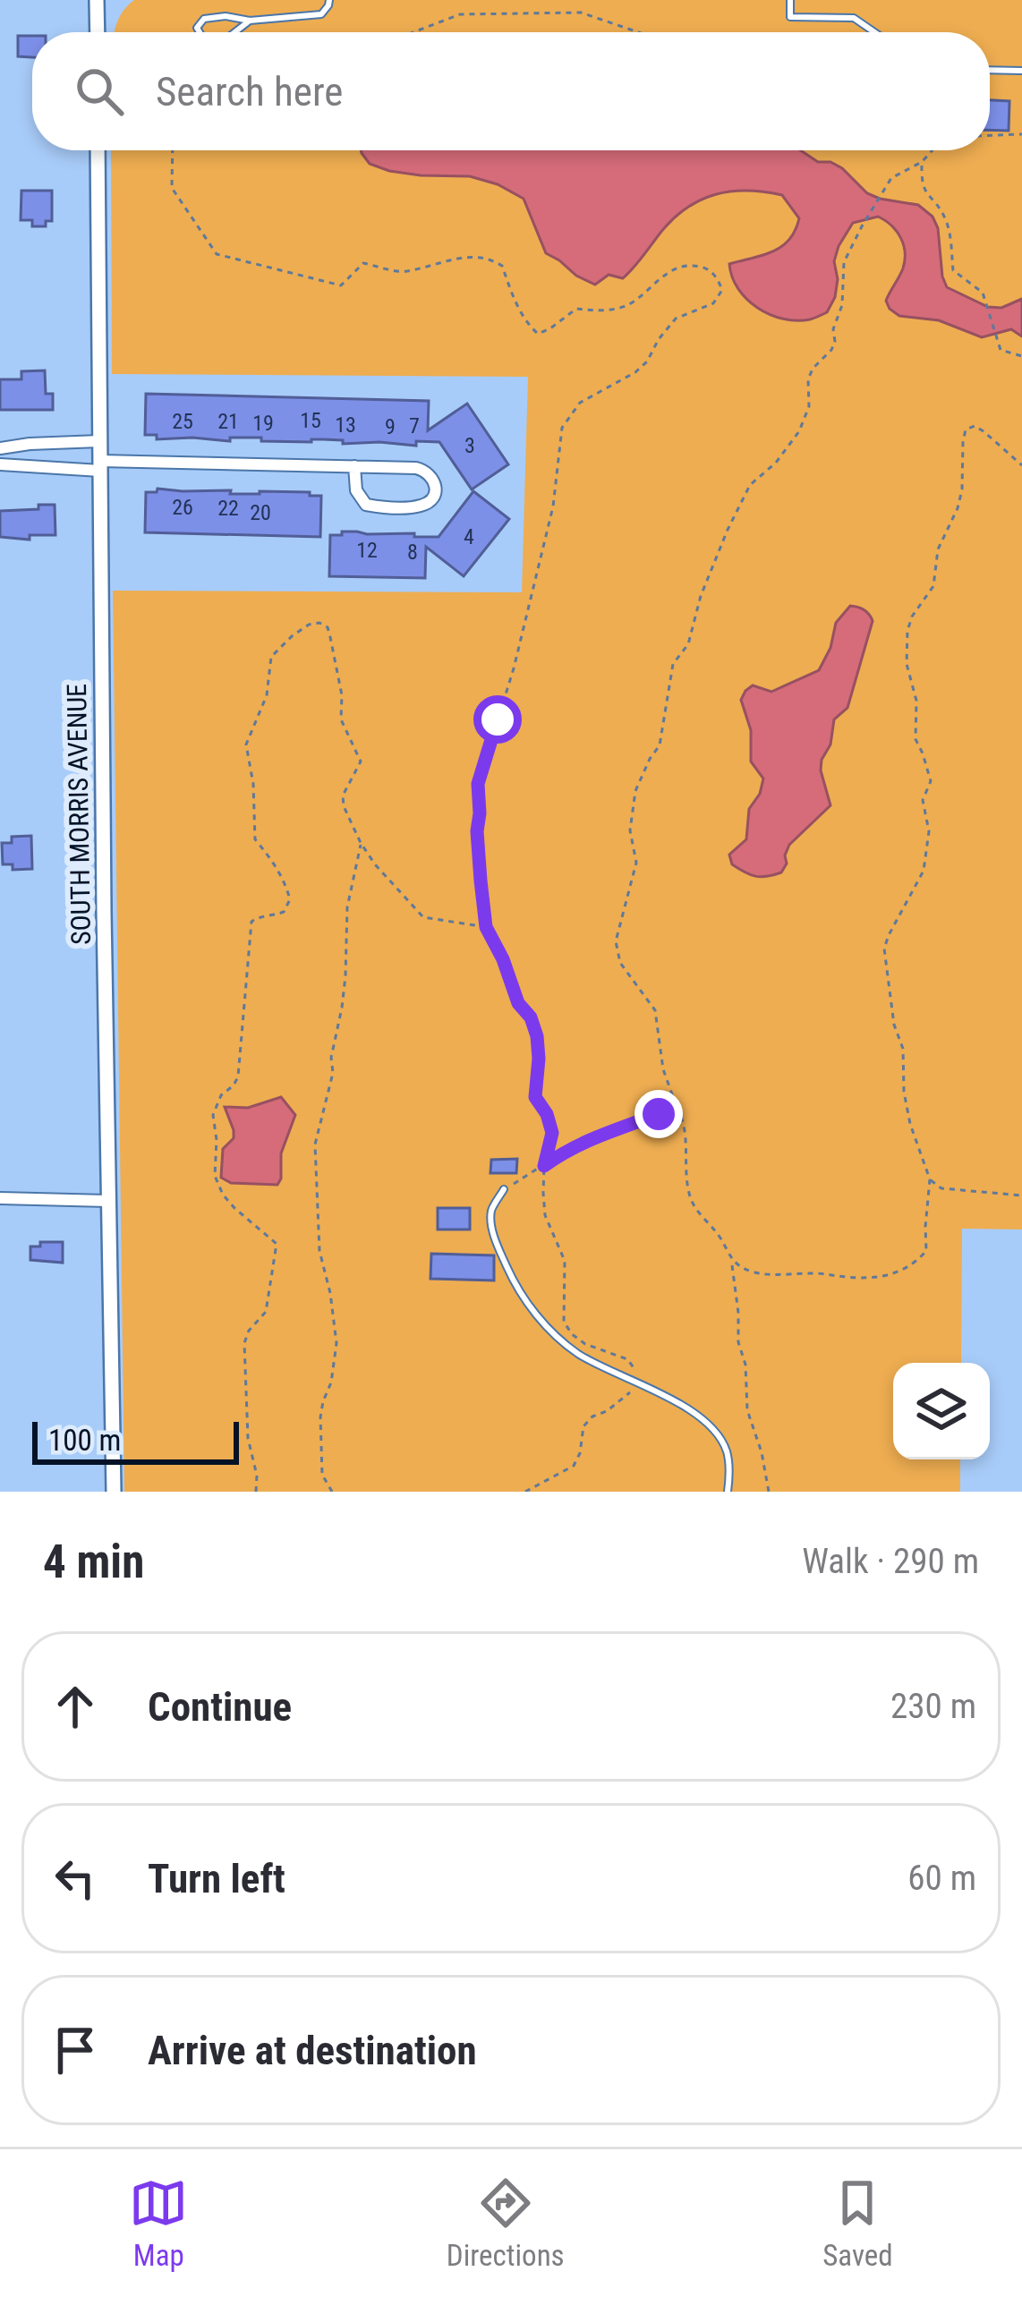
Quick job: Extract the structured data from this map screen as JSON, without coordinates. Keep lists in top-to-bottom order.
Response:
{
  "streets": {
    "street": ["SOUTH MORRIS AVENUE"]
  },
  "house_numbers": [
    "15",
    "25",
    "21",
    "19",
    "13",
    "7",
    "9",
    "3",
    "26",
    "22",
    "20",
    "4",
    "12",
    "8"
  ],
  "scale_bar": "100 m",
  "page": {
    "search": "Search here",
    "scale": "100 m",
    "heading": ["4 min", "Walk · 290 m"],
    "list": [
      ["Continue", "230 m"],
      ["Turn left", "60 m"],
      "Arrive at destination"
    ],
    "nav": ["Map", "Directions", "Saved"]
  }
}
